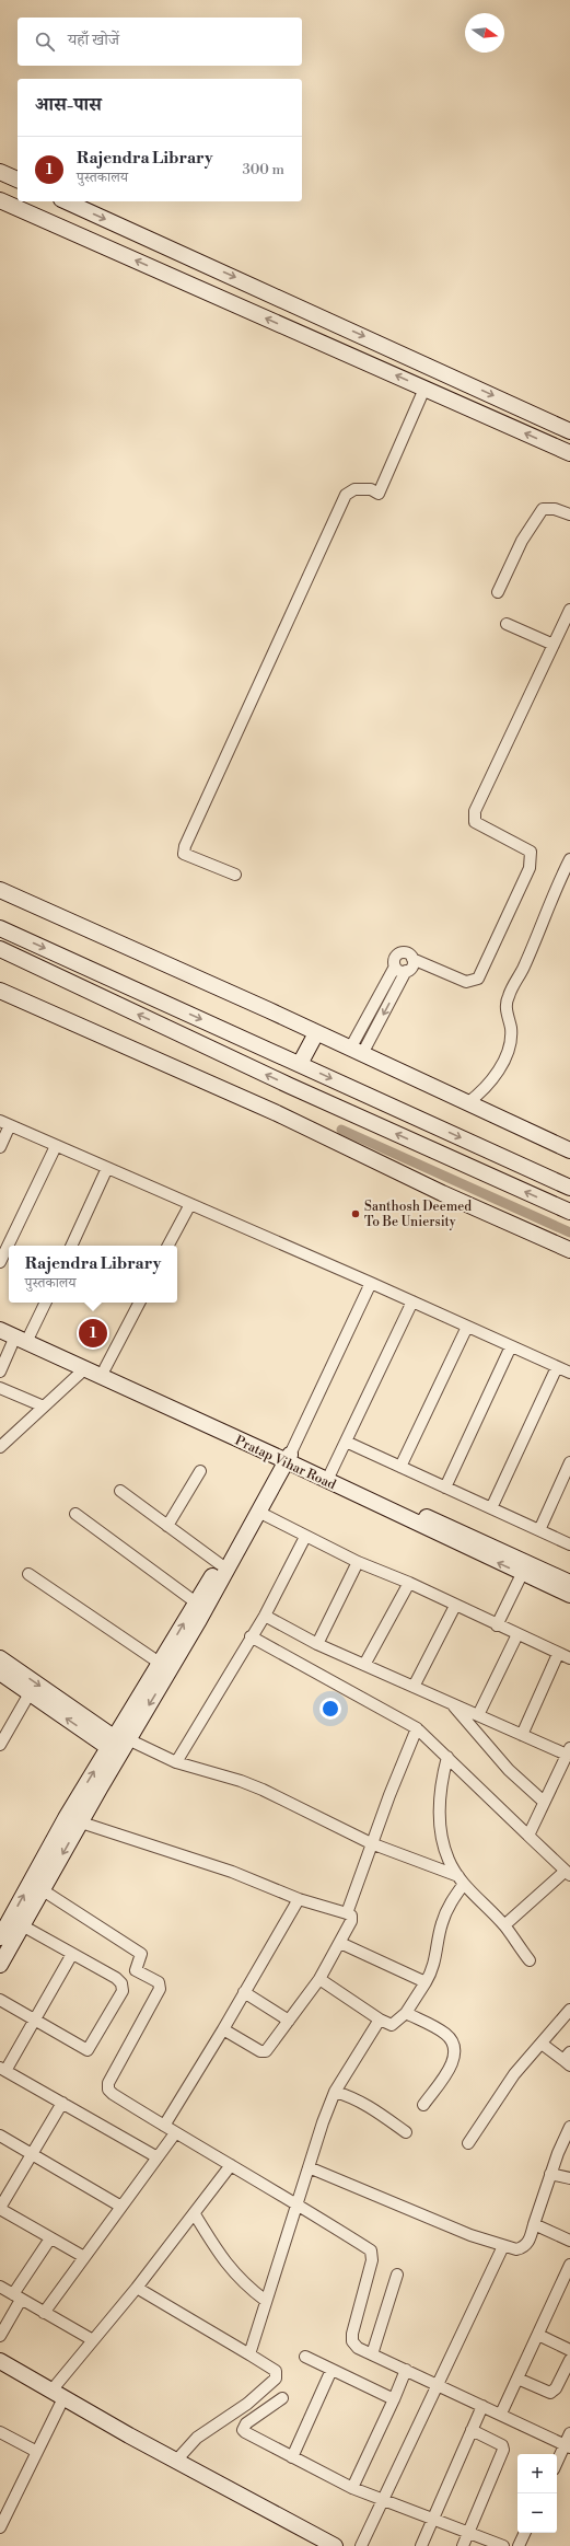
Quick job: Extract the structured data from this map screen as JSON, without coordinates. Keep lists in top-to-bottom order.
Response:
{
  "streets": {
    "street": ["Pratap Vihar Road"]
  },
  "places": ["Santhosh Deemed To Be Uniersity"],
  "north": "right",
  "page": {
    "search": "यहाँ खोजें",
    "heading": "आस-पास",
    "list": [
      {
        "mark": "1",
        "name": "Rajendra Library",
        "note": "पुस्तकालय",
        "value": "300 m"
      }
    ],
    "popup": ["Rajendra Library", "पुस्तकालय"],
    "pins": "1",
    "map_buttons": ["+", "−"]
  }
}
